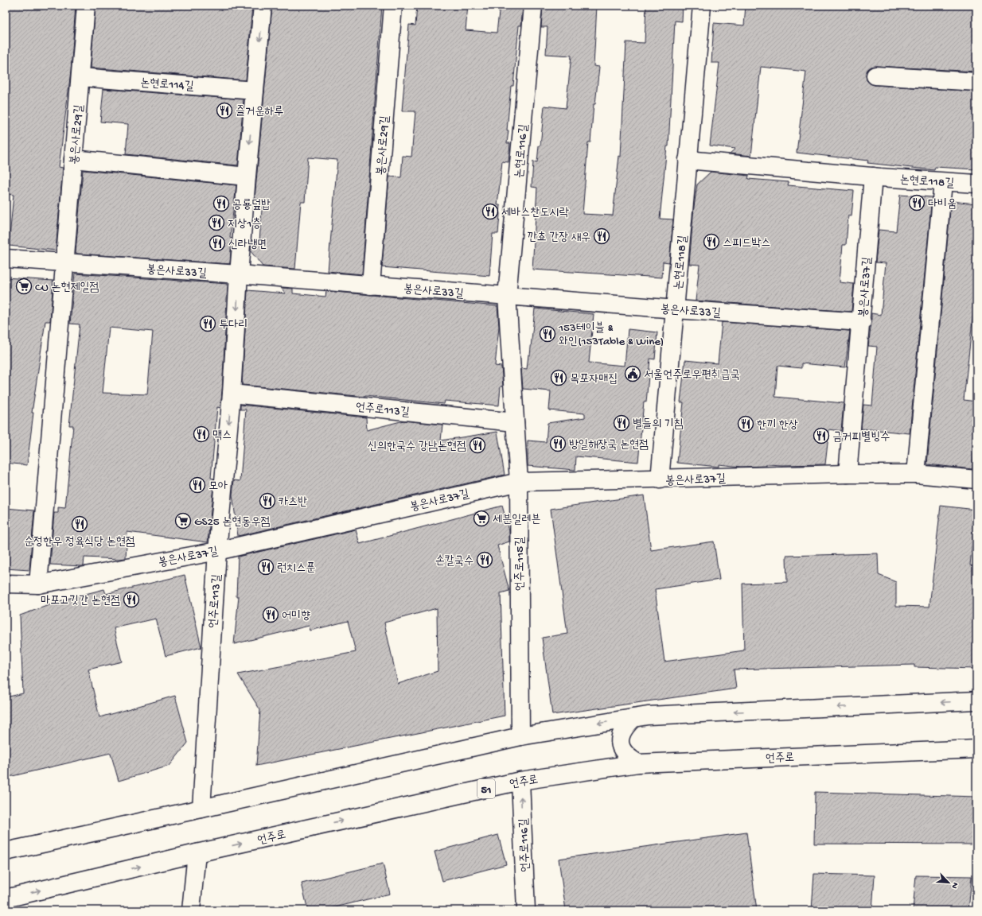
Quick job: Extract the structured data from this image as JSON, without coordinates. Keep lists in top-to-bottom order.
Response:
{
  "streets": {
    "street": [
      "논현로114길",
      "봉은사로29길",
      "논현로116길",
      "논현로118길",
      "봉은사로33길",
      "봉은사로37길",
      "언주로113길",
      "언주로115길",
      "언주로",
      "51",
      "언주로116길"
    ]
  },
  "crossings": [
    ["논현로114길", "봉은사로29길"],
    ["봉은사로29길", "봉은사로33길"],
    ["논현로116길", "봉은사로33길"],
    ["논현로116길", "언주로115길"],
    ["논현로118길", "봉은사로33길"],
    ["논현로118길", "봉은사로37길"],
    ["봉은사로33길", "봉은사로37길"],
    ["봉은사로33길", "언주로113길"],
    ["봉은사로33길", "언주로115길"],
    ["봉은사로37길", "언주로113길"],
    ["봉은사로37길", "언주로115길"],
    ["언주로113길", "언주로115길"],
    ["언주로", "언주로116길"]
  ],
  "one_way": ["언주로116길"],
  "places": {
    "restaurant": [
      "즐거운하루",
      "다비움",
      "공룡덮밥",
      "세바스찬도시락",
      "지상1층",
      "깐쵸 간장 새우",
      "스피드박스",
      "신라냉면",
      "투다리",
      "153테이블 & 와인(153Table & Wine)",
      "목포자매집",
      "별들의 기침",
      "한끼 한상",
      "맥스",
      "금커피별빙수",
      "방일해장국 논현점",
      "신의한국수 강남논현점",
      "모아",
      "카츠반",
      "순정한우 정육식당 논현점",
      "손칼국수",
      "런치스푼",
      "마포고깃간 논현점",
      "어미향"
    ],
    "supermarket": ["CU 논현제일점", "세븐일레븐", "GS25 논현동우점"],
    "public building": ["서울언주로우편취급국"]
  },
  "north": "bottom right"
}
